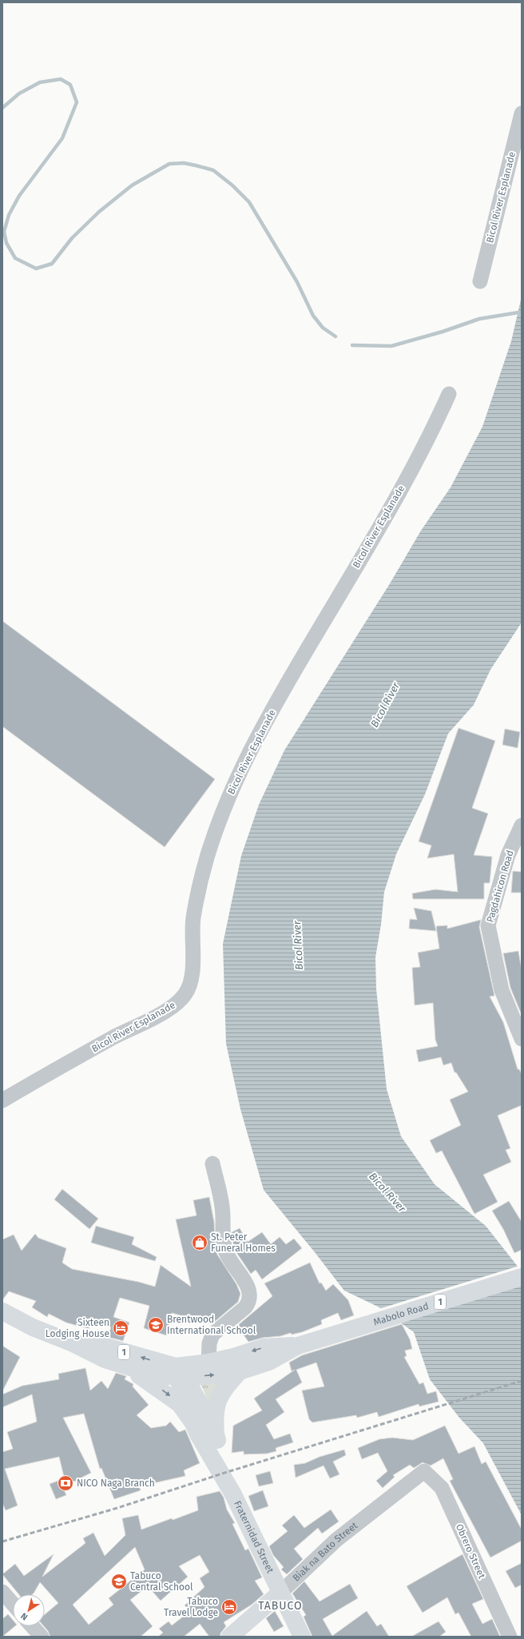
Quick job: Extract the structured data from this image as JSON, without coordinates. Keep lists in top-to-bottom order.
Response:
{
  "streets": {
    "main road": [
      "1",
      "Mabolo Road",
      "Fraternidad Street",
      "Biak na Bato Street"
    ],
    "street": ["Bicol River Esplanade", "Pagdahicon Road", "Obrero Street"]
  },
  "crossings": [
    ["1", "Mabolo Road"],
    ["Fraternidad Street", "Biak na Bato Street"],
    ["Obrero Street", "Biak na Bato Street"]
  ],
  "districts": ["TABUCO"],
  "water": ["Bicol River"],
  "places": {
    "shop": ["St. Peter Funeral Homes"],
    "school or university": ["Brentwood International School", "Tabuco Central School"],
    "hotel": ["Sixteen Lodging House", "Tabuco Travel Lodge"],
    "bank": ["NICO Naga Branch"]
  },
  "north": "bottom left"
}
